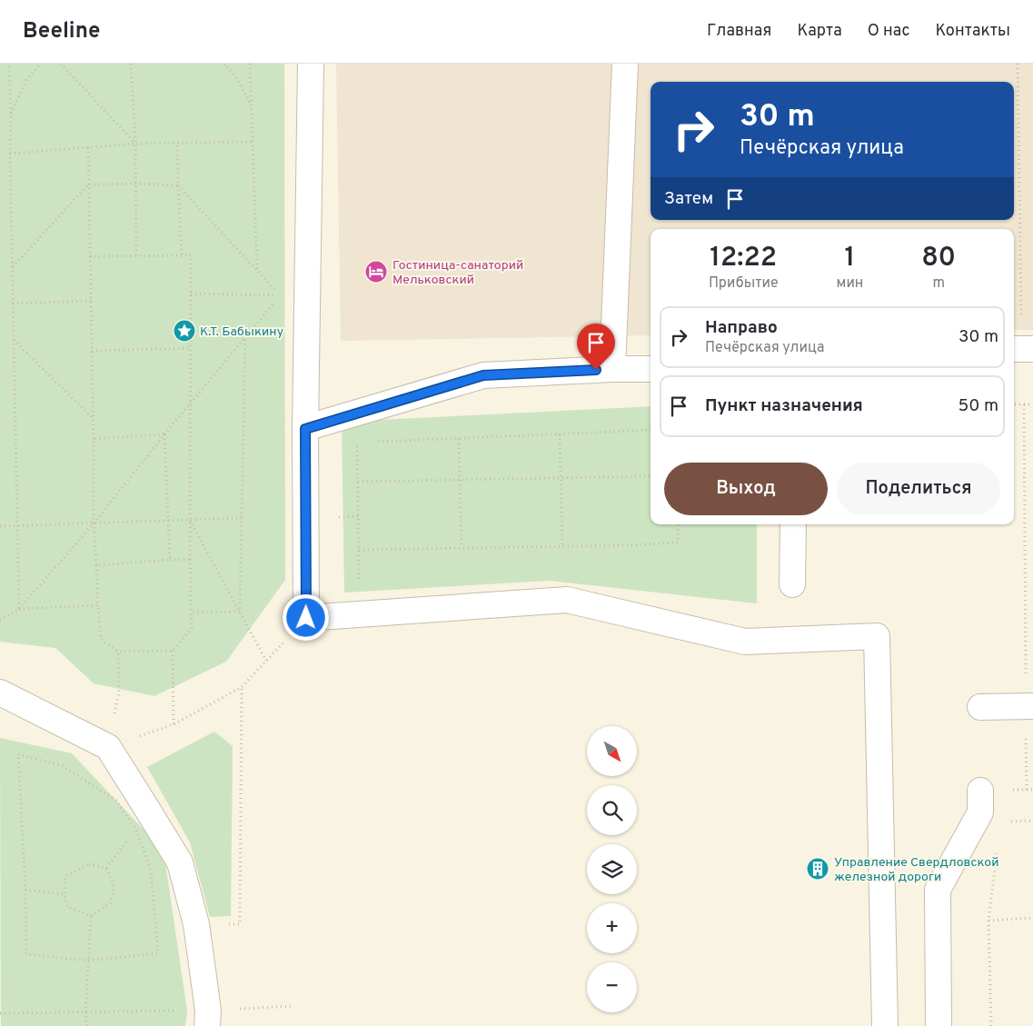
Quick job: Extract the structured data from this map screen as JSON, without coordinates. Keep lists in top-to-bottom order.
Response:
{
  "places": {
    "hotel": ["Гостиница-санаторий Мельковский"],
    "place": ["К.Т. Бабыкину"],
    "building": ["Управление Свердловской железной дороги"]
  },
  "north": "bottom right",
  "page": {
    "header": "Beeline",
    "nav": [
      "Главная",
      "Карта",
      "О нас",
      "Контакты"
    ],
    "turn": ["30 m", "Печёрская улица"],
    "then": "Затем",
    "eta": [
      "12:22",
      "Прибытие",
      "1",
      "мин",
      "80",
      "m"
    ],
    "list": [
      {
        "name": "Направо",
        "note": "Печёрская улица",
        "value": "30 m"
      },
      {
        "name": "Пункт назначения",
        "value": "50 m"
      }
    ],
    "buttons": ["Выход", "Поделиться"],
    "map_buttons": ["+", "−"]
  }
}
